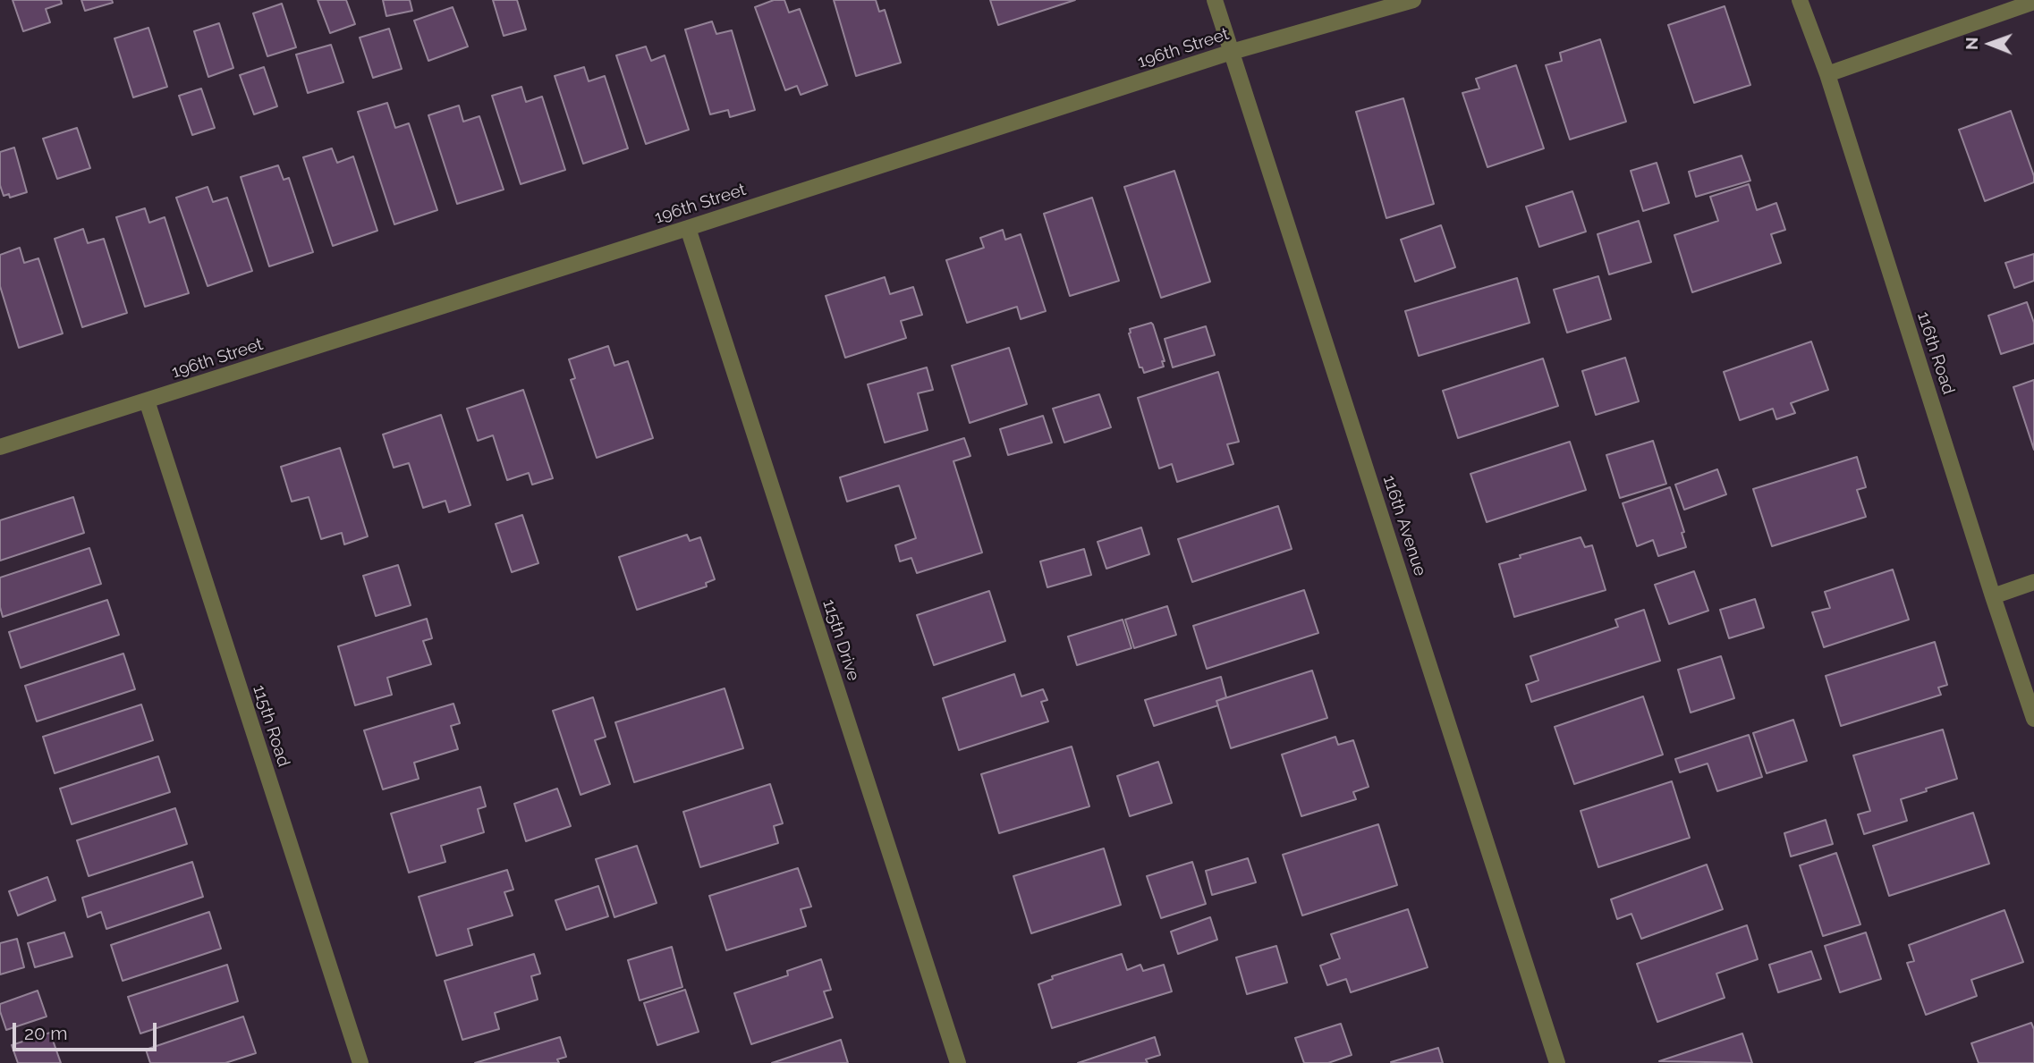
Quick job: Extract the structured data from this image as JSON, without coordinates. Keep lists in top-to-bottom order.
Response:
{
  "streets": {
    "street": [
      "196th Street",
      "116th Road",
      "116th Avenue",
      "115th Drive",
      "115th Road"
    ]
  },
  "crossings": [
    ["196th Street", "116th Avenue"],
    ["196th Street", "115th Drive"],
    ["196th Street", "115th Road"]
  ],
  "scale_bar": "20 m",
  "north": "left"
}
